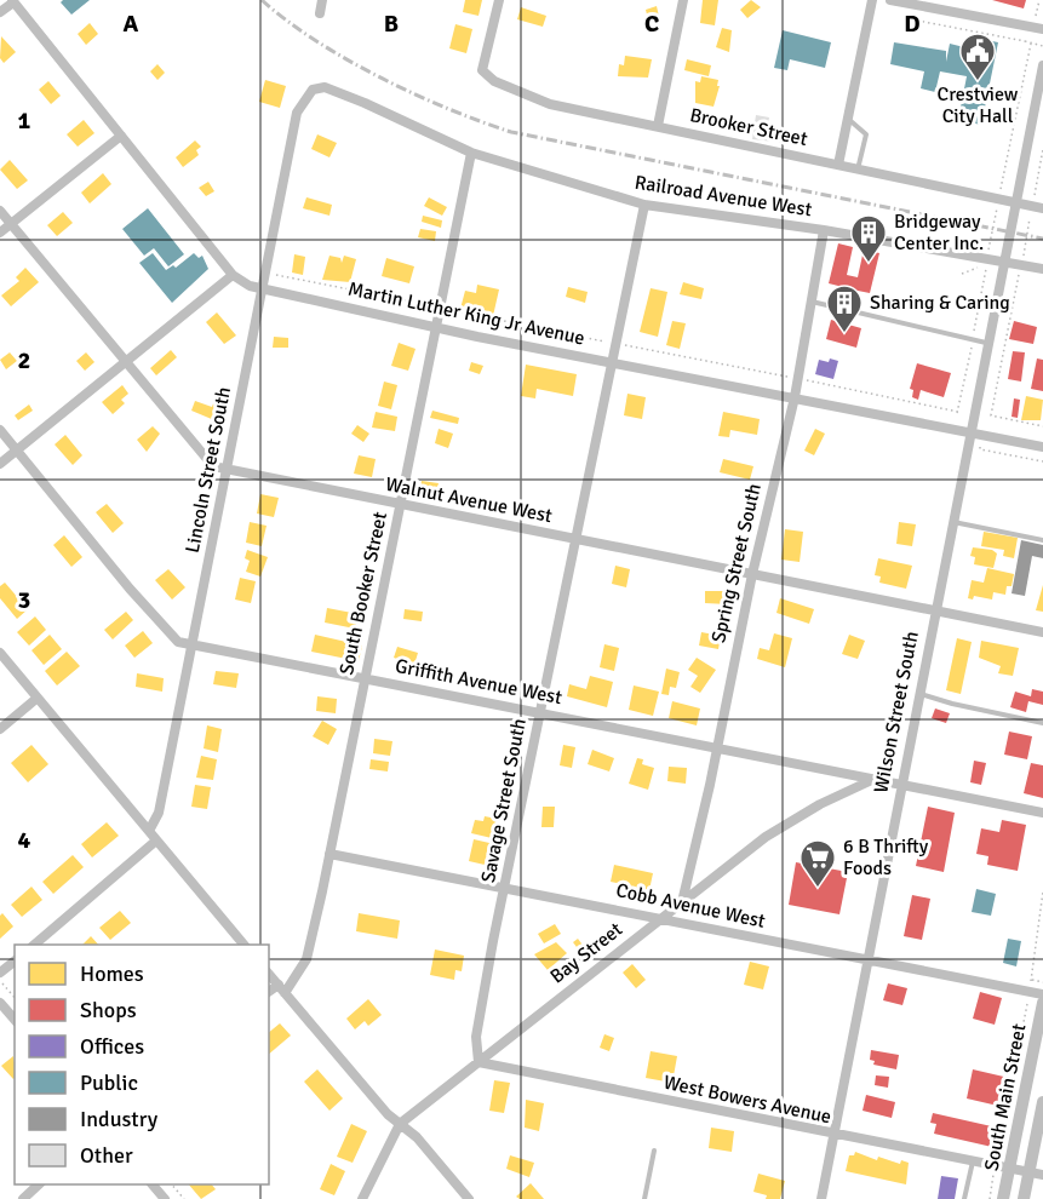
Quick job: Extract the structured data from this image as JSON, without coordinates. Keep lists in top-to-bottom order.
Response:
{
  "streets": {
    "street": [
      "Brooker Street",
      "Railroad Avenue West",
      "Martin Luther King Jr Avenue",
      "Lincoln Street South",
      "Walnut Avenue West",
      "Spring Street South",
      "South Booker Street",
      "Griffith Avenue West",
      "Wilson Street South",
      "Savage Street South",
      "Cobb Avenue West",
      "Bay Street",
      "South Main Street",
      "West Bowers Avenue"
    ]
  },
  "crossings": [
    ["Brooker Street", "Wilson Street South"],
    ["Railroad Avenue West", "Lincoln Street South"],
    ["Railroad Avenue West", "Spring Street South"],
    ["Railroad Avenue West", "South Booker Street"],
    ["Railroad Avenue West", "Wilson Street South"],
    ["Railroad Avenue West", "Savage Street South"],
    ["Martin Luther King Jr Avenue", "Lincoln Street South"],
    ["Martin Luther King Jr Avenue", "Spring Street South"],
    ["Martin Luther King Jr Avenue", "South Booker Street"],
    ["Martin Luther King Jr Avenue", "Wilson Street South"],
    ["Martin Luther King Jr Avenue", "Savage Street South"],
    ["Lincoln Street South", "Walnut Avenue West"],
    ["Lincoln Street South", "Griffith Avenue West"],
    ["Walnut Avenue West", "Spring Street South"],
    ["Walnut Avenue West", "South Booker Street"],
    ["Walnut Avenue West", "Wilson Street South"],
    ["Walnut Avenue West", "Savage Street South"],
    ["Spring Street South", "Griffith Avenue West"],
    ["Spring Street South", "Bay Street"],
    ["South Booker Street", "Griffith Avenue West"],
    ["South Booker Street", "Cobb Avenue West"],
    ["Griffith Avenue West", "Wilson Street South"],
    ["Griffith Avenue West", "Savage Street South"],
    ["Griffith Avenue West", "Bay Street"],
    ["Wilson Street South", "Cobb Avenue West"],
    ["Wilson Street South", "West Bowers Avenue"],
    ["Savage Street South", "Cobb Avenue West"],
    ["Savage Street South", "Bay Street"],
    ["Savage Street South", "West Bowers Avenue"],
    ["Cobb Avenue West", "Bay Street"],
    ["Bay Street", "West Bowers Avenue"],
    ["South Main Street", "West Bowers Avenue"]
  ],
  "places": {
    "public building": ["Crestview City Hall"],
    "building": ["Bridgeway Center Inc.", "Sharing & Caring"],
    "supermarket": ["6 B Thrifty Foods"]
  },
  "legend": [
    "Homes",
    "Shops",
    "Offices",
    "Public",
    "Industry",
    "Other"
  ],
  "grid": {
    "columns": [
      "A",
      "B",
      "C",
      "D"
    ],
    "rows": [
      "1",
      "2",
      "3",
      "4"
    ]
  }
}
